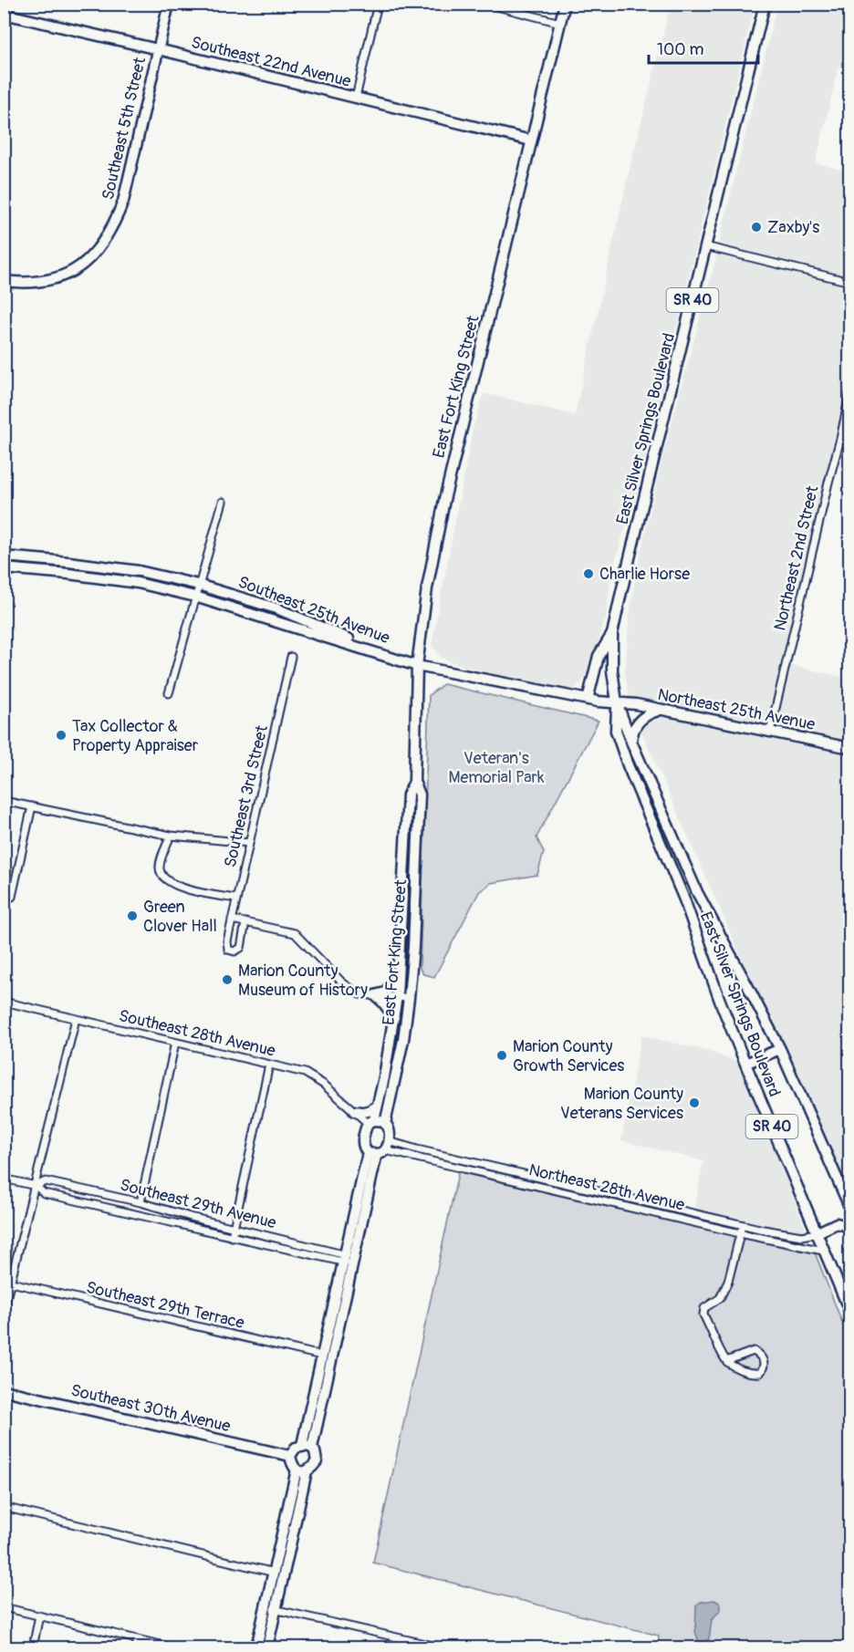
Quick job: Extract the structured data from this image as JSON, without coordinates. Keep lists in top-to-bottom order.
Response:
{
  "streets": {
    "street": [
      "Southeast 22nd Avenue",
      "Southeast 5th Street",
      "SR 40",
      "East Fort King Street",
      "East Silver Springs Boulevard",
      "Northeast 2nd Street",
      "Southeast 25th Avenue",
      "Northeast 25th Avenue",
      "Southeast 3rd Street",
      "Southeast 28th Avenue",
      "Northeast 28th Avenue",
      "Southeast 29th Avenue",
      "Southeast 29th Terrace",
      "Southeast 30th Avenue"
    ]
  },
  "crossings": [
    ["Southeast 22nd Avenue", "Southeast 5th Street"],
    ["Southeast 22nd Avenue", "East Fort King Street"],
    ["East Fort King Street", "Southeast 25th Avenue"],
    ["East Fort King Street", "Southeast 28th Avenue"],
    ["East Fort King Street", "Northeast 28th Avenue"],
    ["East Silver Springs Boulevard", "Southeast 25th Avenue"],
    ["East Silver Springs Boulevard", "Northeast 25th Avenue"],
    ["East Silver Springs Boulevard", "Northeast 28th Avenue"],
    ["Northeast 2nd Street", "Northeast 25th Avenue"],
    ["Southeast 25th Avenue", "Northeast 25th Avenue"],
    ["Southeast 28th Avenue", "Northeast 28th Avenue"]
  ],
  "parks": ["Veteran's Memorial Park"],
  "places": [
    "Zaxby's",
    "Charlie Horse",
    "Tax Collector & Property Appraiser",
    "Green Clover Hall",
    "Marion County Museum of History",
    "Marion County Growth Services",
    "Marion County Veterans Services"
  ],
  "scale_bar": "100 m"
}
